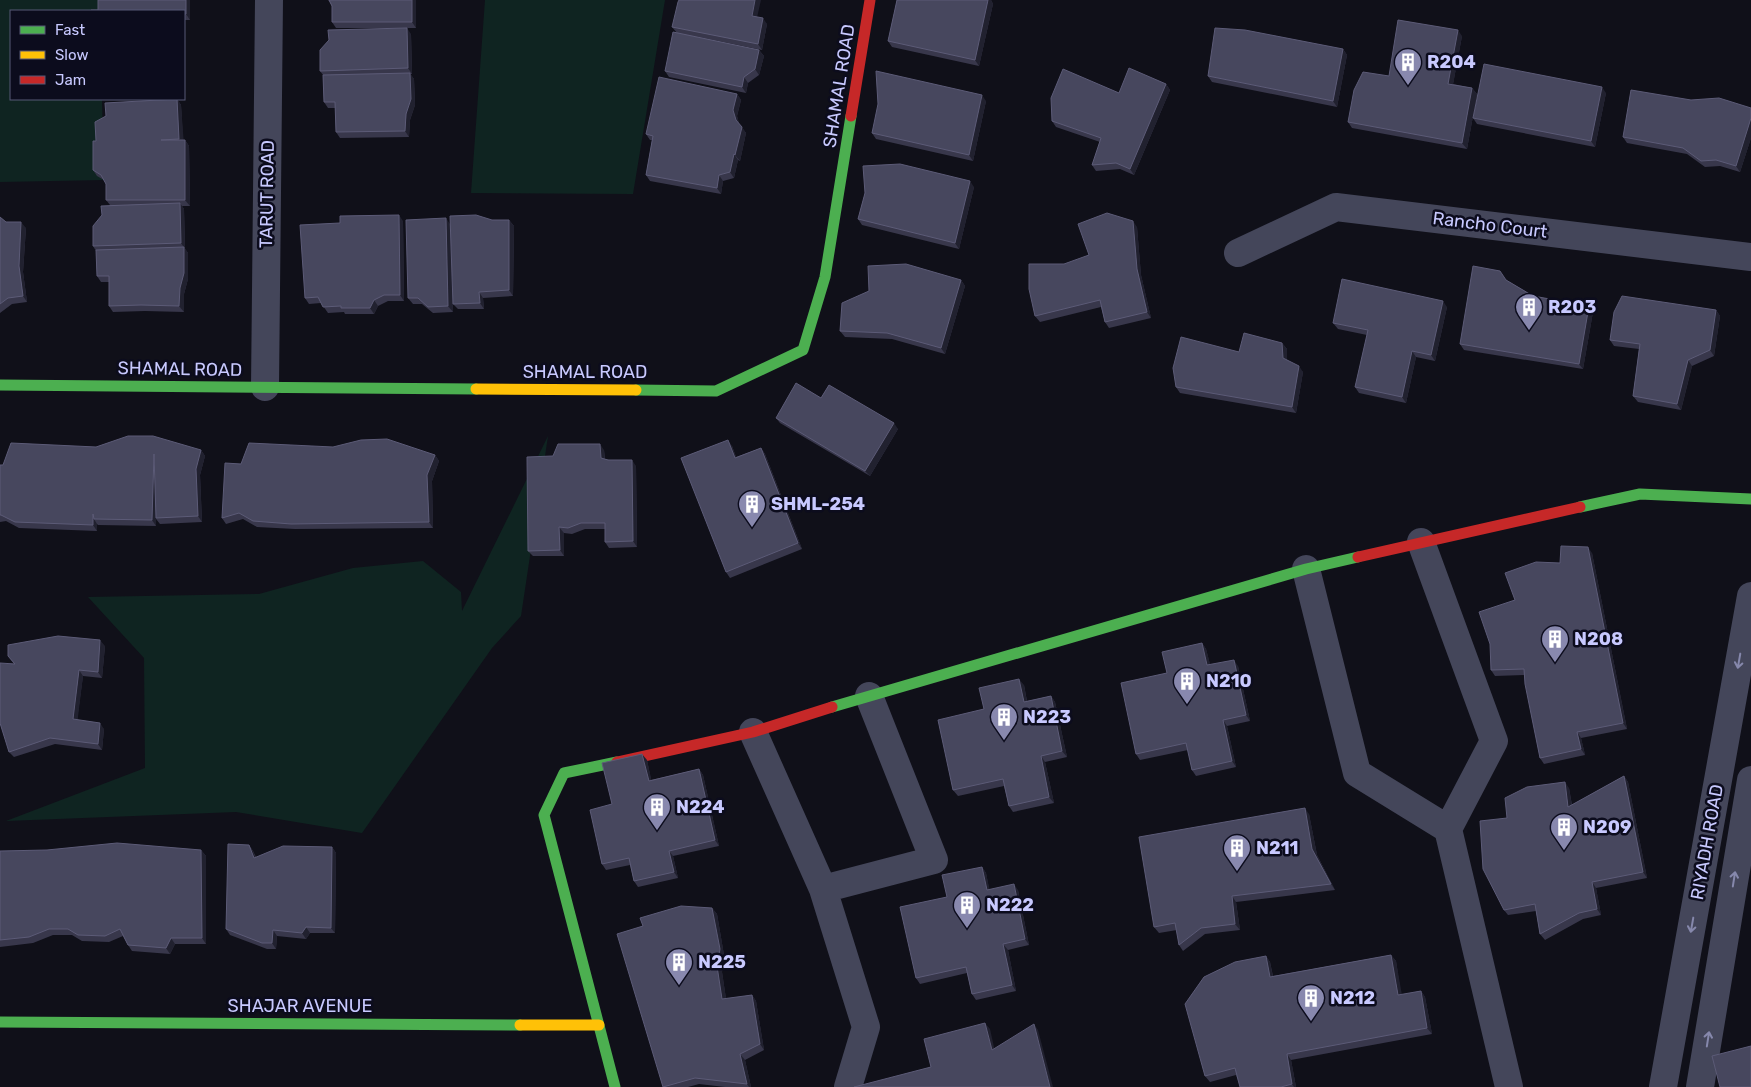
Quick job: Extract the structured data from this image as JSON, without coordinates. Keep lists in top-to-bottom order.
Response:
{
  "streets": {
    "street": [
      "SHAMAL ROAD",
      "TARUT ROAD",
      "Rancho Court",
      "RIYADH ROAD",
      "SHAJAR AVENUE"
    ]
  },
  "crossings": [
    ["SHAMAL ROAD", "TARUT ROAD"]
  ],
  "places": {
    "building": [
      "R204",
      "R203",
      "SHML-254",
      "N208",
      "N210",
      "N223",
      "N224",
      "N209",
      "N211",
      "N222",
      "N225",
      "N212"
    ]
  },
  "legend": ["Fast", "Slow", "Jam"]
}
